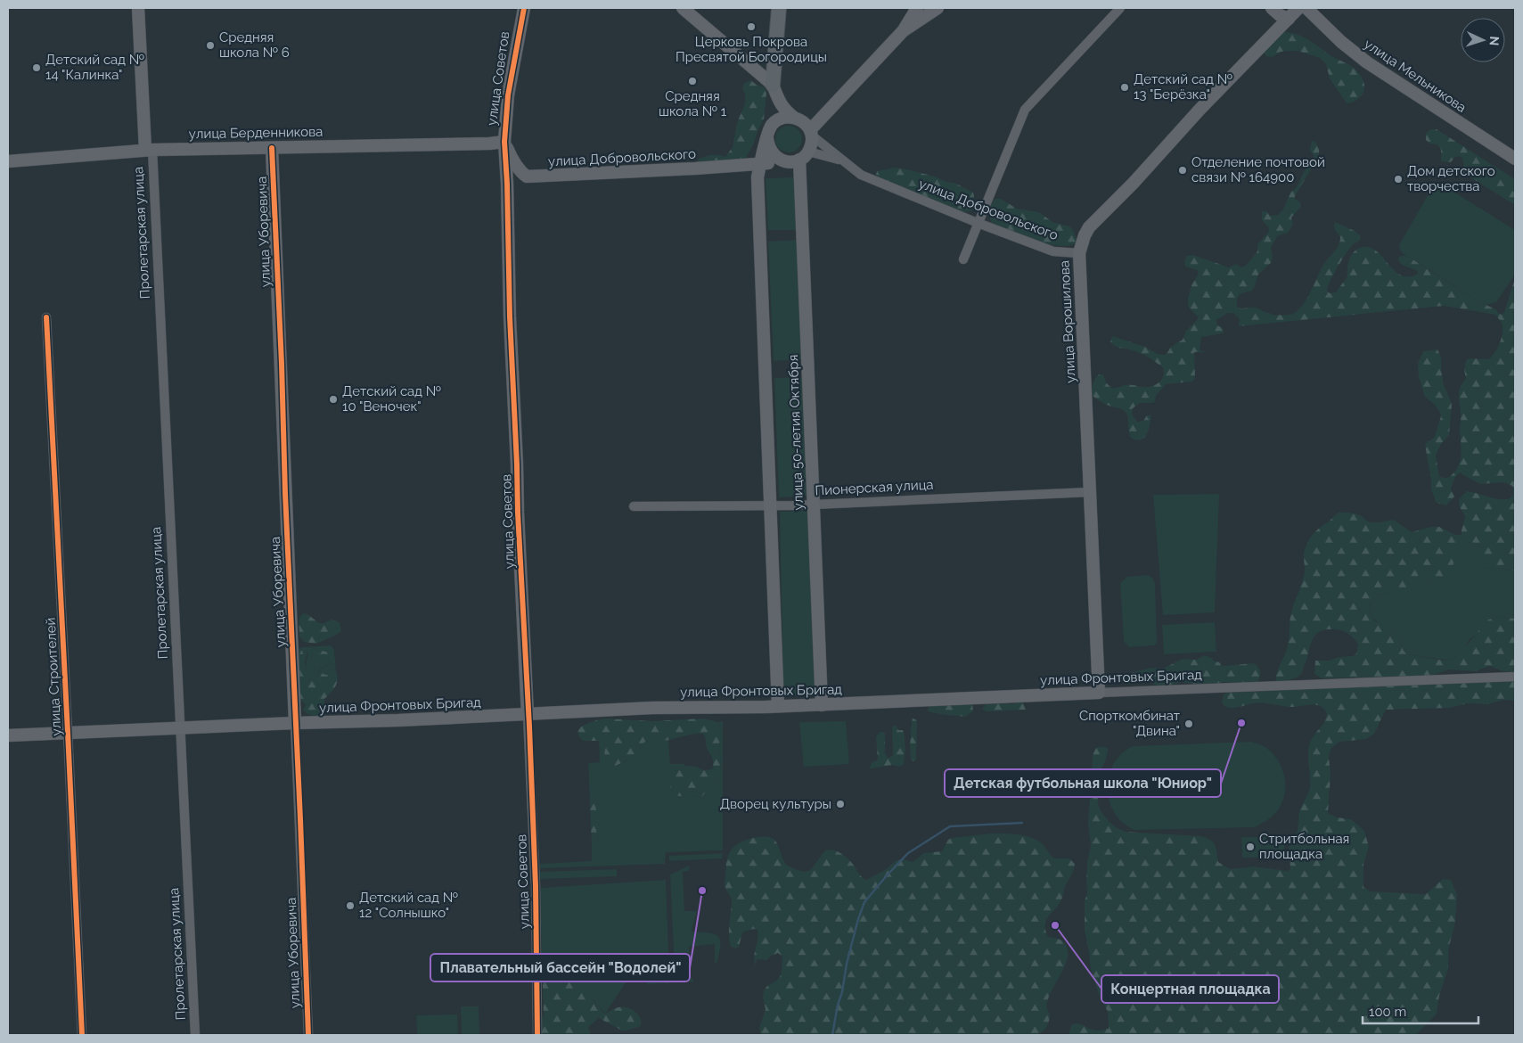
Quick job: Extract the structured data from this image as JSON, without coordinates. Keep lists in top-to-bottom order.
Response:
{
  "streets": {
    "main road": [
      "улица Мельникова",
      "улица Советов",
      "улица Берденникова",
      "улица Добровольского",
      "улица Уборевича",
      "Пролетарская улица",
      "улица Ворошилова",
      "улица 50-летия Октября",
      "улица Фронтовых Бригад"
    ],
    "street": ["Пионерская улица", "улица Строителей"]
  },
  "crossings": [
    ["улица Советов", "улица Берденникова"],
    ["улица Советов", "улица Добровольского"],
    ["улица Советов", "улица Фронтовых Бригад"],
    ["улица Берденникова", "улица Уборевича"],
    ["улица Берденникова", "Пролетарская улица"],
    ["улица Добровольского", "улица Ворошилова"],
    ["улица Добровольского", "улица 50-летия Октября"],
    ["улица Уборевича", "улица Фронтовых Бригад"],
    ["Пролетарская улица", "улица Фронтовых Бригад"],
    ["улица Ворошилова", "Пионерская улица"],
    ["улица Ворошилова", "улица Фронтовых Бригад"],
    ["улица 50-летия Октября", "Пионерская улица"],
    ["улица 50-летия Октября", "улица Фронтовых Бригад"],
    ["улица Строителей", "улица Фронтовых Бригад"]
  ],
  "places": [
    "Церковь Покрова Пресвятой Богородицы",
    "Средняя школа № 6",
    "Детский сад № 14 \"Калинка\"",
    "Средняя школа № 1",
    "Детский сад № 13 \"Берёзка\"",
    "Отделение почтовой связи № 164900",
    "Дом детского творчества",
    "Детский сад № 10 \"Веночек\"",
    "Детская футбольная школа \"Юниор\"",
    "Спорткомбинат \"Двина\"",
    "Дворец культуры",
    "Стритбольная площадка",
    "Плавательный бассейн \"Водолей\"",
    "Детский сад № 12 \"Солнышко\"",
    "Концертная площадка"
  ],
  "scale_bar": "100 m",
  "north": "right"
}
